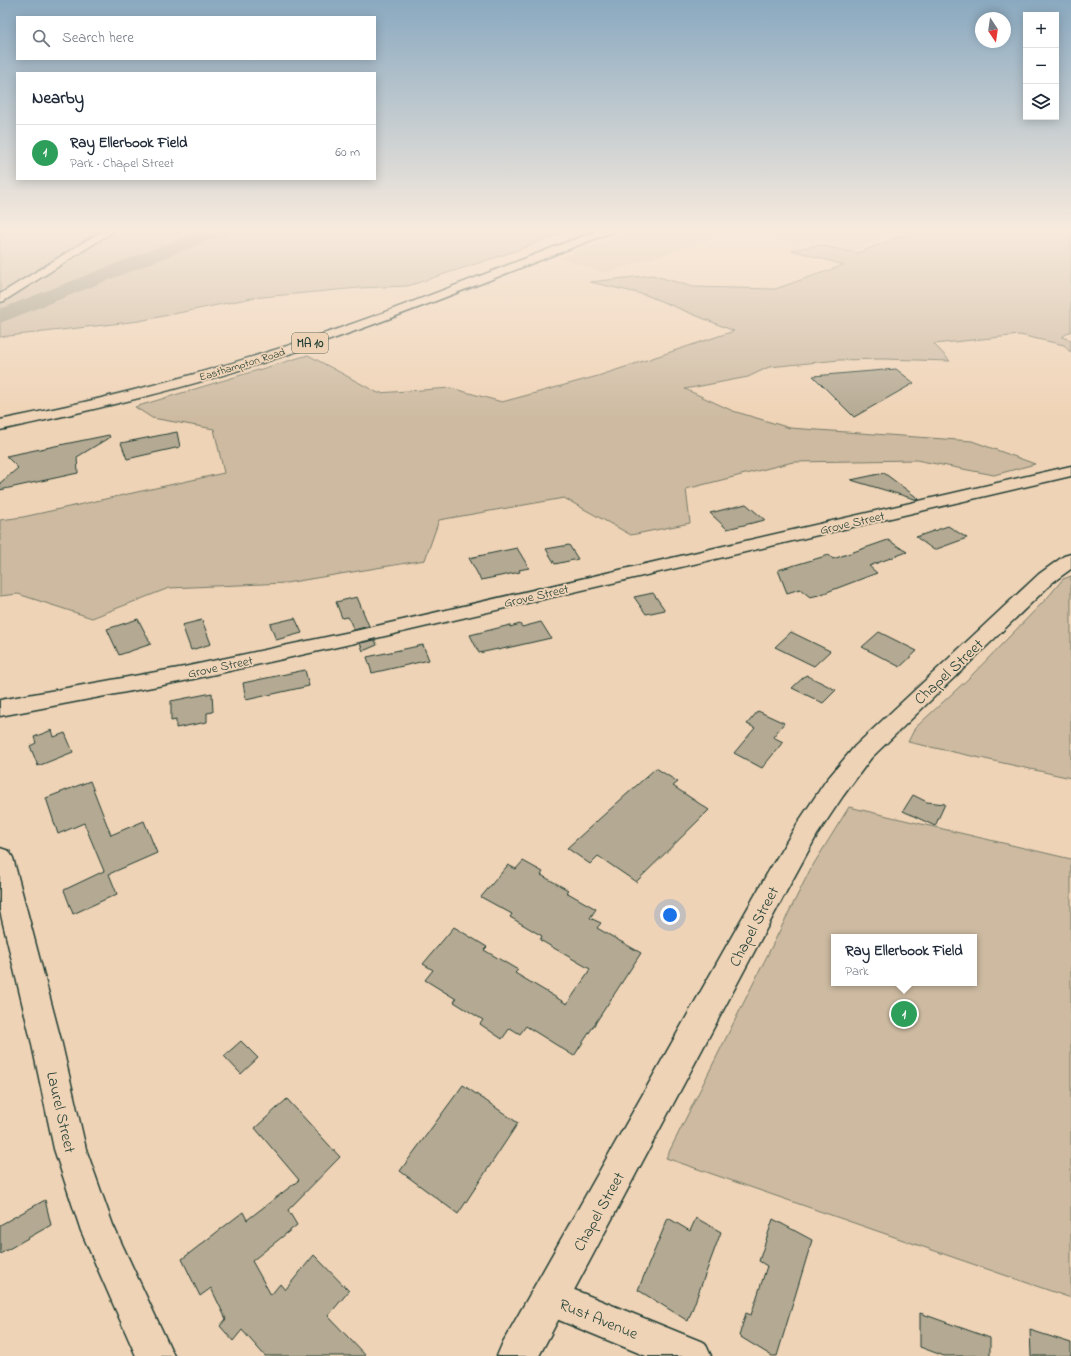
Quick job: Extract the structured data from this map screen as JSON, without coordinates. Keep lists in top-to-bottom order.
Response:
{
  "streets": {
    "main road": ["MA 10", "Easthampton Road", "Chapel Street"],
    "street": ["Grove Street", "Laurel Street", "Rust Avenue"]
  },
  "crossings": [
    ["Chapel Street", "Rust Avenue"]
  ],
  "north": "bottom",
  "page": {
    "map_buttons": ["+", "−"],
    "search": "Search here",
    "heading": "Nearby",
    "list": [
      {
        "mark": "1",
        "name": "Ray Ellerbook Field",
        "note": "Park · Chapel Street",
        "value": "60 m"
      }
    ],
    "popup": ["Ray Ellerbook Field", "Park"],
    "pins": "1"
  }
}
